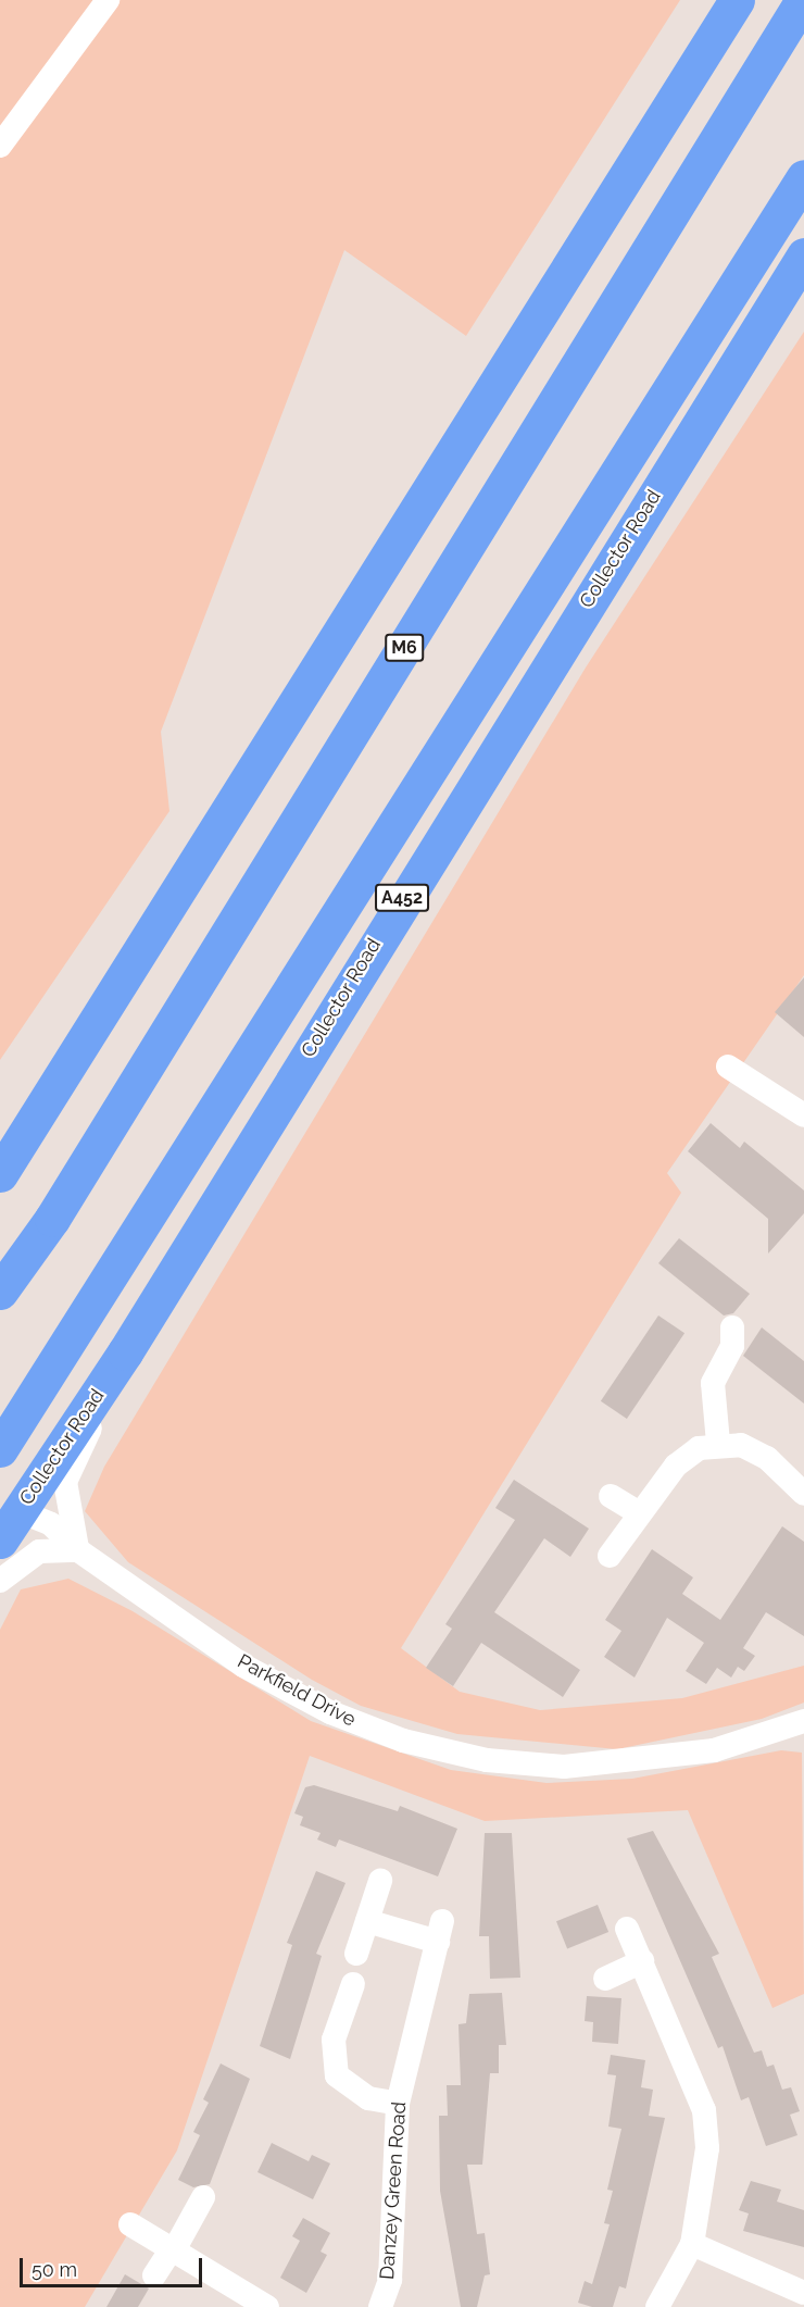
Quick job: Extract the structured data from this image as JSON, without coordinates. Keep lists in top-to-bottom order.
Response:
{
  "streets": {
    "highway": ["Collector Road", "M6", "A452"],
    "street": ["Parkfield Drive", "Danzey Green Road"]
  },
  "crossings": [
    ["Collector Road", "Parkfield Drive"]
  ],
  "scale_bar": "50 m"
}
